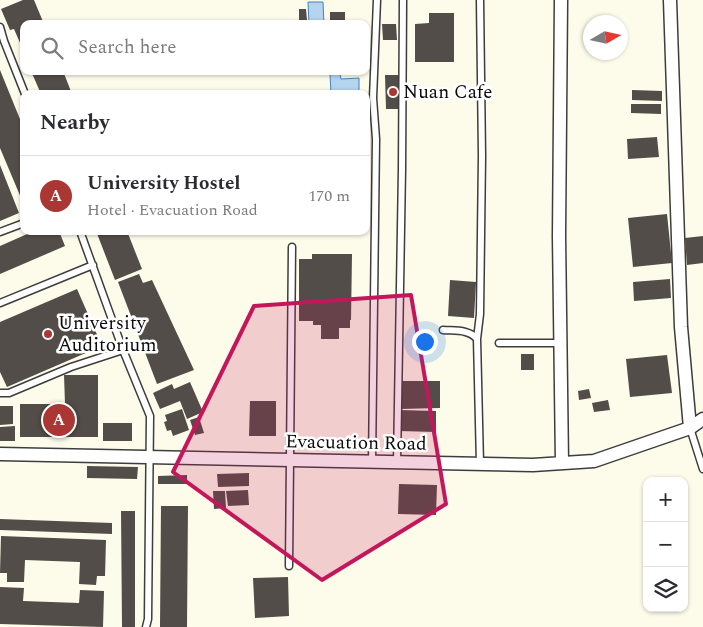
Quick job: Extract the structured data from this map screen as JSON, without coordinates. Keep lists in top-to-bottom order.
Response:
{
  "streets": {
    "street": ["Evacuation Road"]
  },
  "places": ["Nuan Cafe", "University Auditorium"],
  "north": "right",
  "page": {
    "search": "Search here",
    "heading": "Nearby",
    "list": [
      {
        "mark": "A",
        "name": "University Hostel",
        "note": "Hotel · Evacuation Road",
        "value": "170 m"
      }
    ],
    "pins": "A",
    "map_buttons": ["+", "−"]
  }
}
